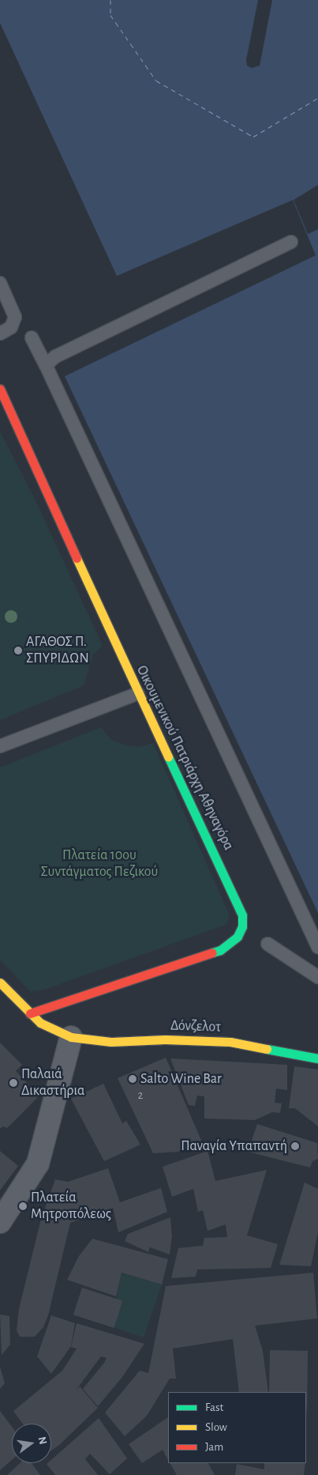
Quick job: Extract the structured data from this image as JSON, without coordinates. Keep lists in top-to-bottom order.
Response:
{
  "streets": {
    "street": ["Οικουμενικού Πατριάρχη Αθηναγόρα", "Δόνζελοτ"]
  },
  "crossings": [
    ["Οικουμενικού Πατριάρχη Αθηναγόρα", "Δόνζελοτ"]
  ],
  "parks": ["Πλατεία 10ου Συντάγματος Πεζικού"],
  "places": [
    "ΑΓΑΘΟΣ Π. ΣΠΥΡΙΔΩΝ",
    "Salto Wine Bar",
    "Παλαιά Δικαστήρια",
    "Παναγία Υπαπαντή",
    "Πλατεία Μητροπόλεως"
  ],
  "house_numbers": ["2"],
  "legend": ["Fast", "Slow", "Jam"],
  "north": "right"
}
